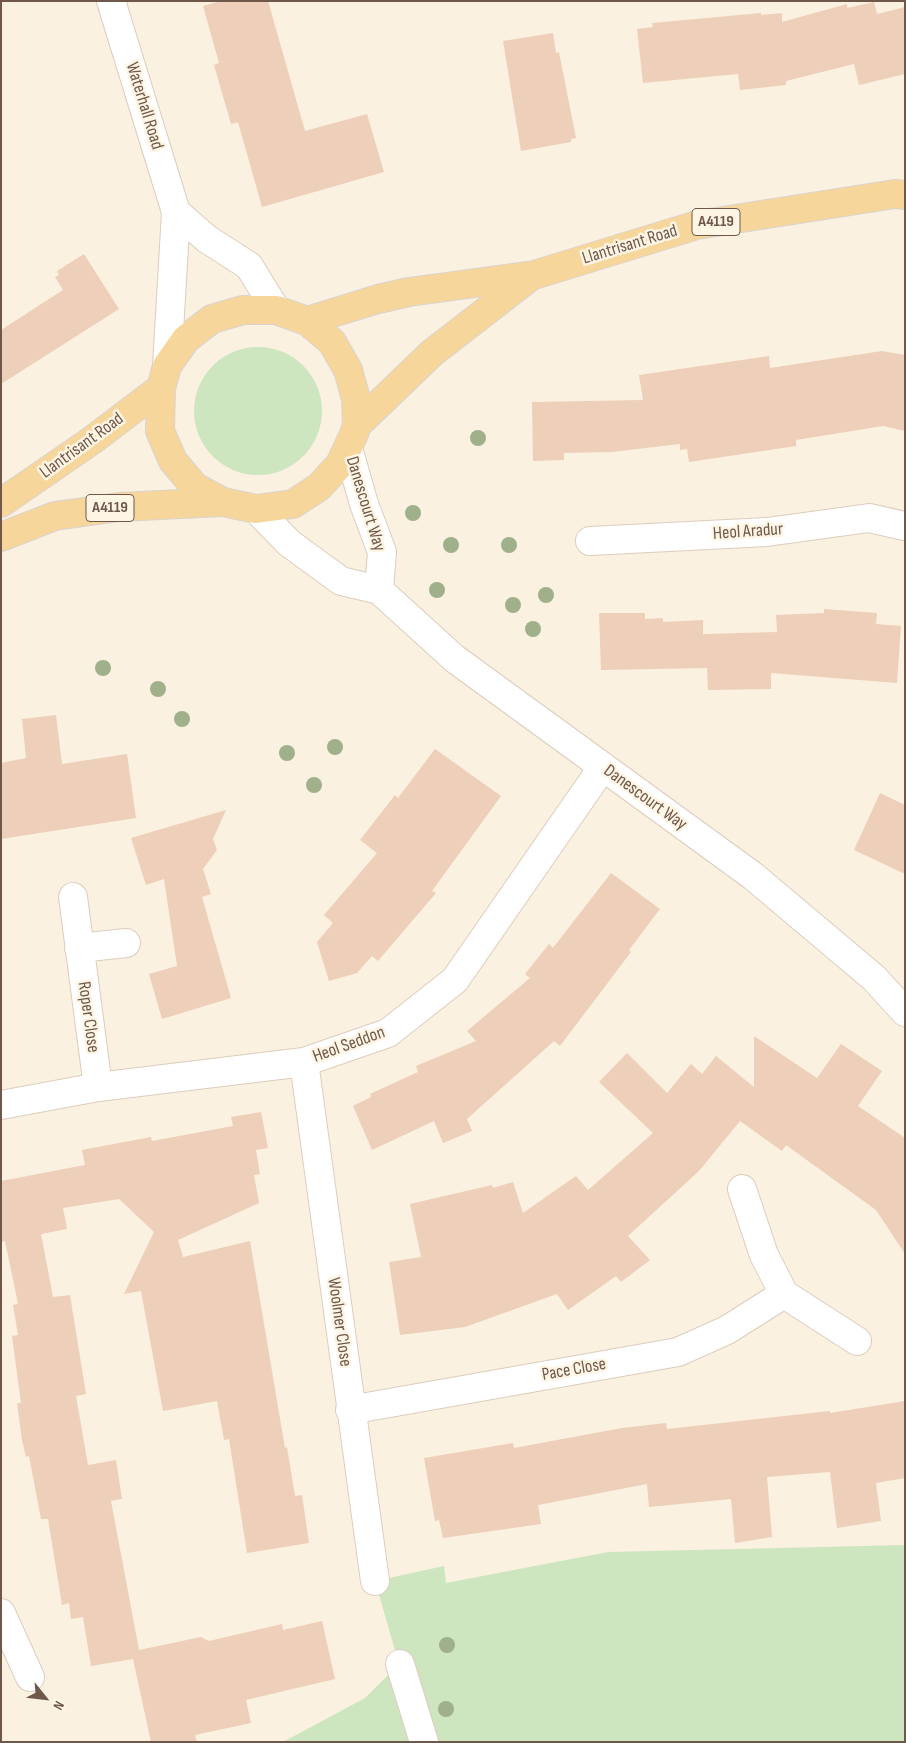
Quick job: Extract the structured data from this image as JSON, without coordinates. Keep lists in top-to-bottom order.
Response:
{
  "streets": {
    "main road": ["A4119", "Llantrisant Road"],
    "street": [
      "Waterhall Road",
      "Danescourt Way",
      "Heol Aradur",
      "Roper Close",
      "Heol Seddon",
      "Woolmer Close",
      "Pace Close"
    ]
  },
  "crossings": [
    ["Waterhall Road", "Llantrisant Road"],
    ["Llantrisant Road", "Danescourt Way"],
    ["Danescourt Way", "Heol Seddon"],
    ["Roper Close", "Heol Seddon"],
    ["Heol Seddon", "Woolmer Close"],
    ["Woolmer Close", "Pace Close"]
  ],
  "north": "bottom right"
}
